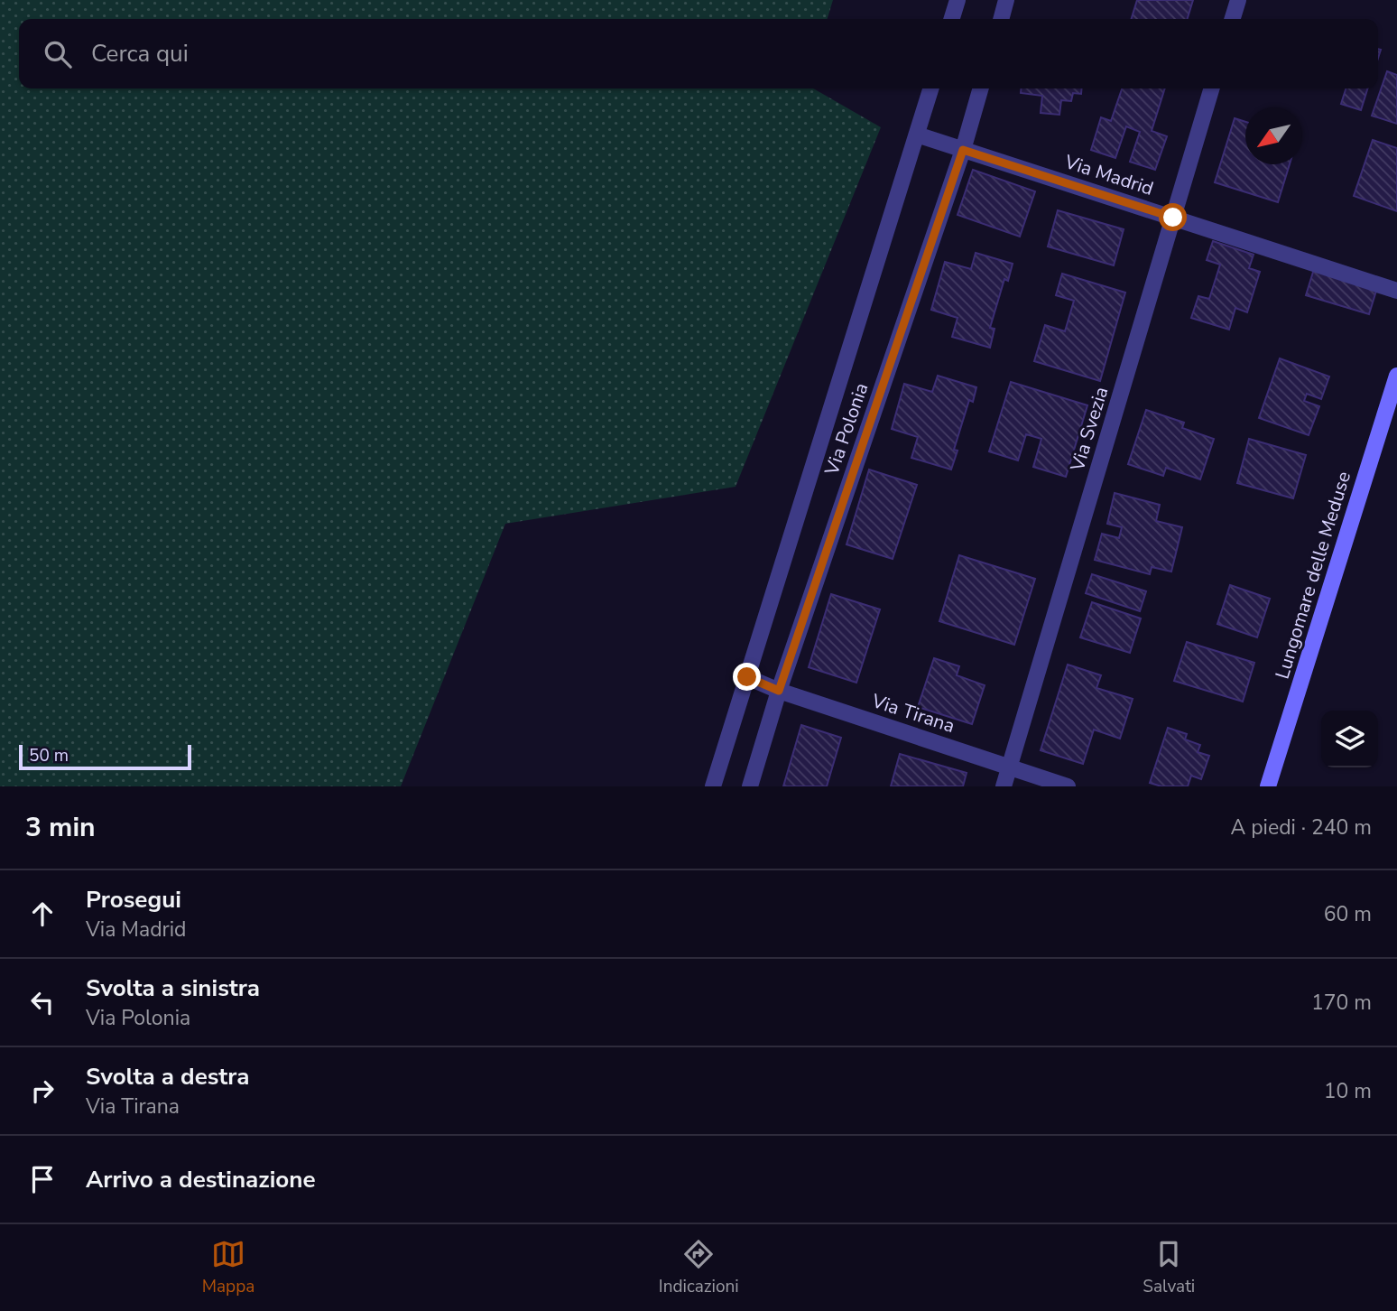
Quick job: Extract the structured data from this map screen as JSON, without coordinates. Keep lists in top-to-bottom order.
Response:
{
  "streets": {
    "main road": ["Lungomare delle Meduse"],
    "street": [
      "Via Madrid",
      "Via Polonia",
      "Via Svezia",
      "Via Tirana"
    ]
  },
  "crossings": [
    ["Via Madrid", "Via Polonia"],
    ["Via Madrid", "Via Svezia"],
    ["Via Polonia", "Via Tirana"],
    ["Via Svezia", "Via Tirana"]
  ],
  "scale_bar": "50 m",
  "north": "bottom left",
  "page": {
    "search": "Cerca qui",
    "scale": "50 m",
    "heading": ["3 min", "A piedi · 240 m"],
    "list": [
      ["Prosegui", "Via Madrid", "60 m"],
      ["Svolta a sinistra", "Via Polonia", "170 m"],
      ["Svolta a destra", "Via Tirana", "10 m"],
      "Arrivo a destinazione"
    ],
    "nav": ["Mappa", "Indicazioni", "Salvati"]
  }
}
